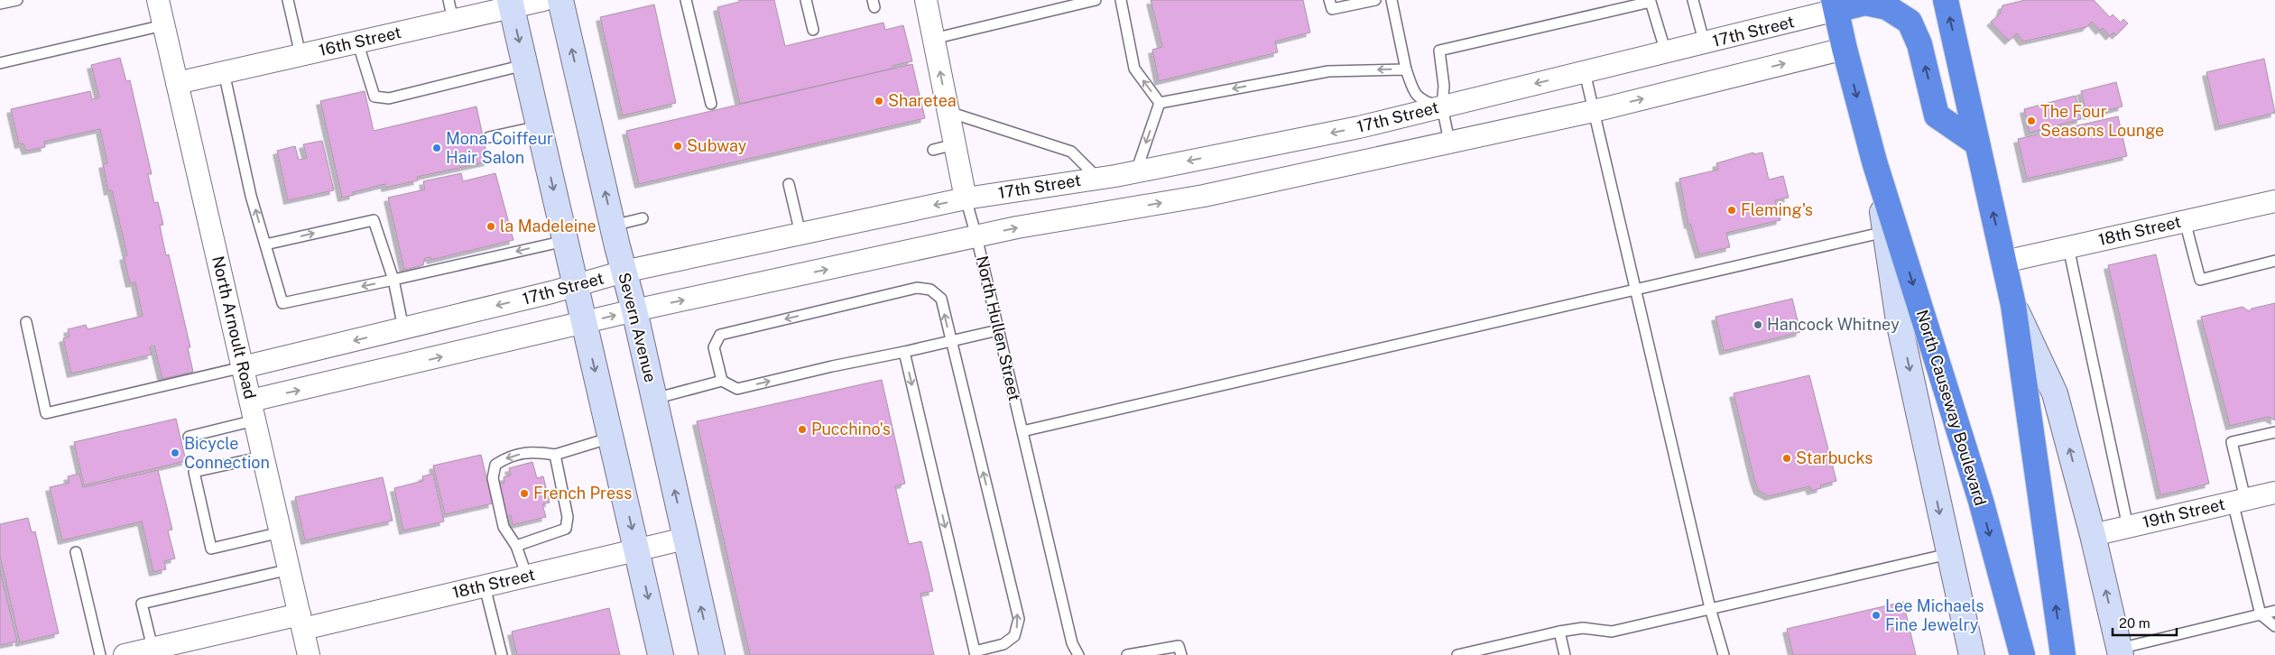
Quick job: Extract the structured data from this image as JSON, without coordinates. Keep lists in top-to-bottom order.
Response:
{
  "streets": {
    "highway": ["North Causeway Boulevard"],
    "street": [
      "17th Street",
      "16th Street",
      "18th Street",
      "North Arnoult Road",
      "Severn Avenue",
      "North Hullen Street",
      "19th Street"
    ]
  },
  "crossings": [
    ["17th Street", "North Arnoult Road"],
    ["17th Street", "Severn Avenue"],
    ["17th Street", "North Hullen Street"],
    ["17th Street", "North Causeway Boulevard"],
    ["16th Street", "North Arnoult Road"],
    ["18th Street", "North Arnoult Road"],
    ["18th Street", "Severn Avenue"]
  ],
  "places": [
    "Sharetea",
    "The Four Seasons Lounge",
    "Subway",
    "Mona Coiffeur Hair Salon",
    "Fleming's",
    "la Madeleine",
    "Hancock Whitney",
    "Pucchino's",
    "Bicycle Connection",
    "Starbucks",
    "French Press",
    "Lee Michaels Fine Jewelry"
  ],
  "scale_bar": "20 m"
}
